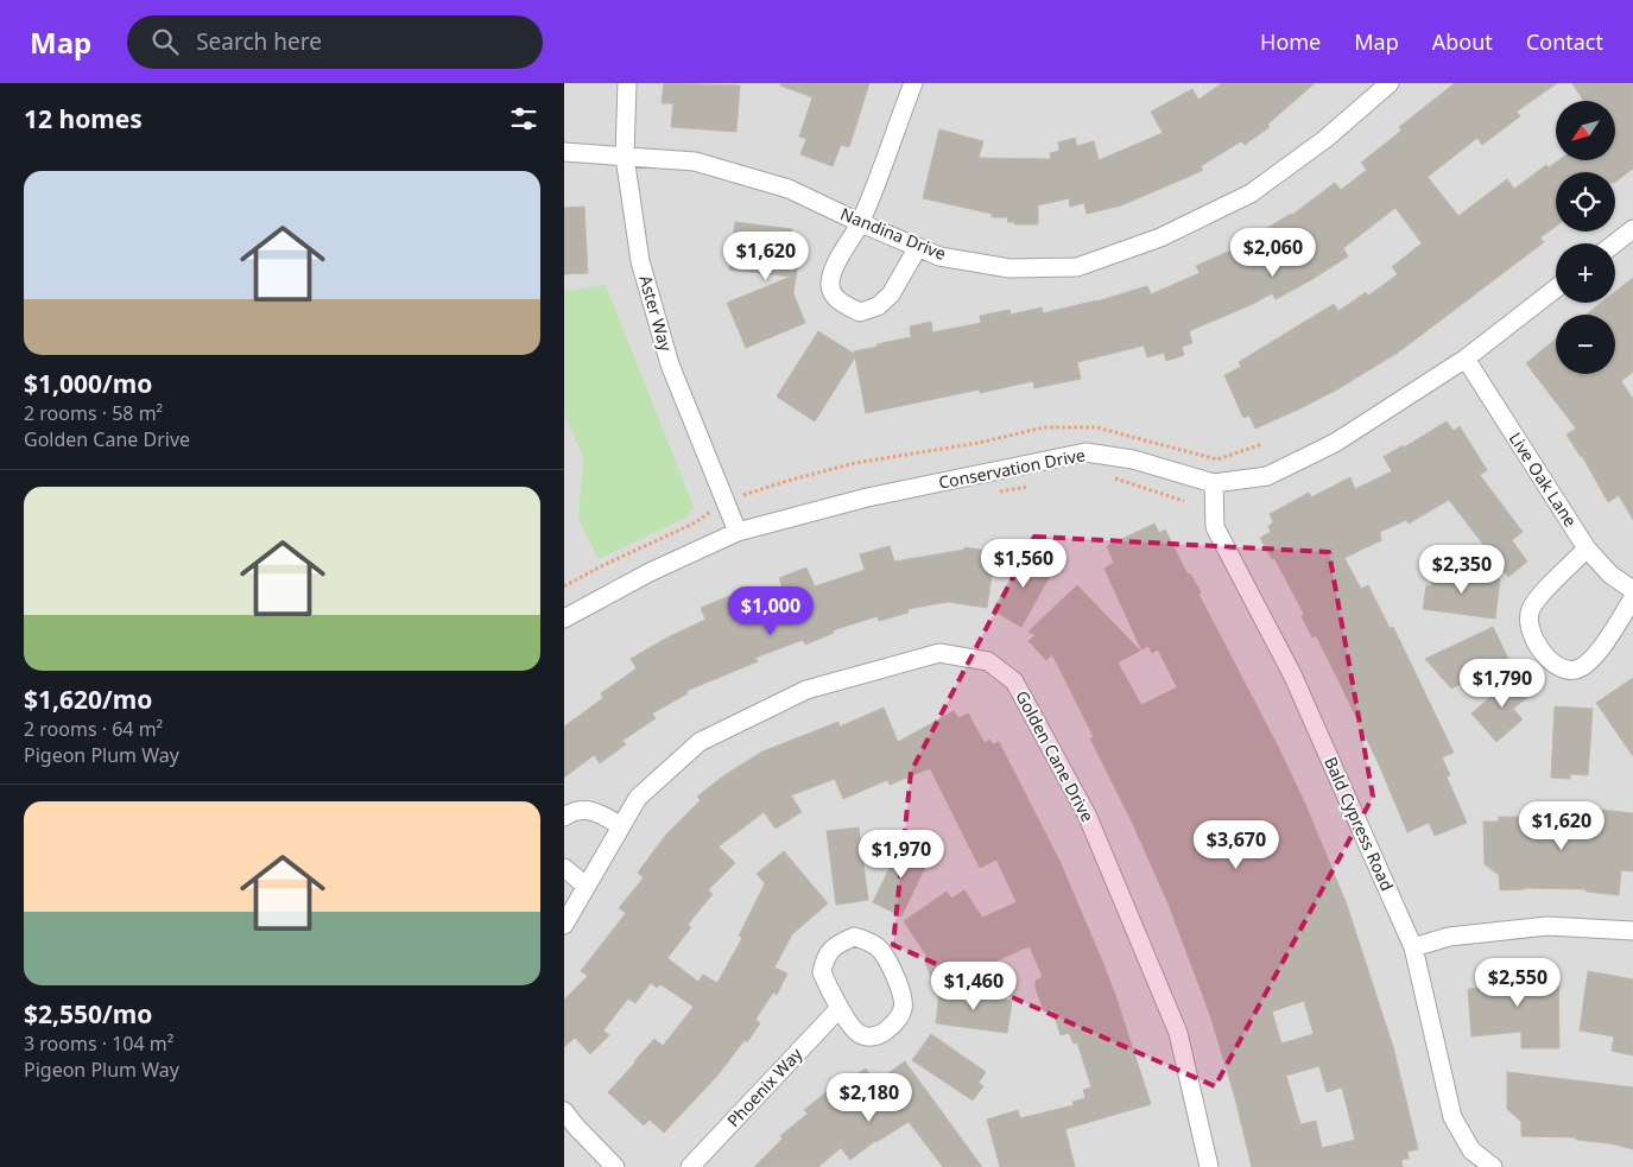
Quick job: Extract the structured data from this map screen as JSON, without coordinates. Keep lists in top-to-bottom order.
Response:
{
  "streets": {
    "street": [
      "Nandina Drive",
      "Aster Way",
      "Conservation Drive",
      "Live Oak Lane",
      "Golden Cane Drive",
      "Bald Cypress Road",
      "Phoenix Way"
    ]
  },
  "crossings": [
    ["Nandina Drive", "Aster Way"],
    ["Aster Way", "Conservation Drive"],
    ["Conservation Drive", "Live Oak Lane"],
    ["Conservation Drive", "Bald Cypress Road"]
  ],
  "north": "bottom left",
  "page": {
    "header": "Map",
    "search": "Search here",
    "nav": [
      "Home",
      "Map",
      "About",
      "Contact"
    ],
    "heading": "12 homes",
    "map_buttons": ["+", "−"],
    "list": [
      {
        "name": "$1,000/mo",
        "note": "2 rooms · 58 m² · Golden Cane Drive"
      },
      {
        "name": "$1,620/mo",
        "note": "2 rooms · 64 m² · Pigeon Plum Way"
      },
      {
        "name": "$2,550/mo",
        "note": "3 rooms · 104 m² · Pigeon Plum Way"
      }
    ],
    "price": [
      "$2,060",
      "$1,620",
      "$1,560",
      "$2,350",
      "$1,000",
      "$1,790",
      "$1,620",
      "$3,670",
      "$1,970",
      "$2,550",
      "$1,460",
      "$2,180"
    ]
  }
}
